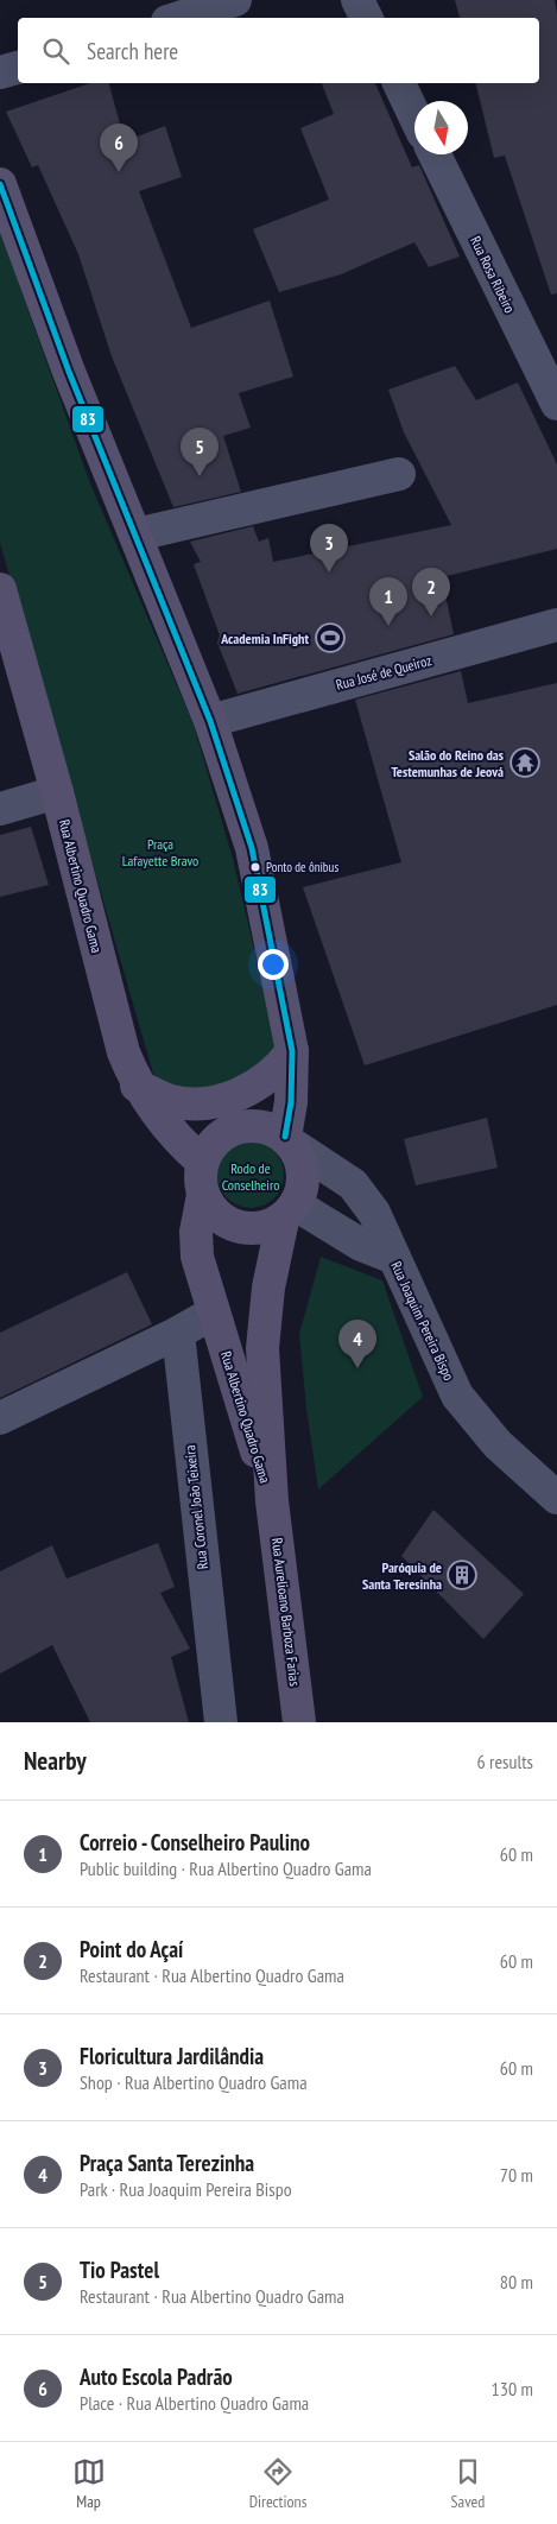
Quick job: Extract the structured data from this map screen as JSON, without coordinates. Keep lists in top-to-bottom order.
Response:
{
  "streets": {
    "main road": ["Rua Albertino Quadro Gama", "Rua Aurelioano Barboza Farias"],
    "street": [
      "Rua Rosa Ribeiro",
      "Rua José de Queiroz",
      "Rua Joaquim Pereira Bispo",
      "Rua Coronel João Teixeira"
    ]
  },
  "crossings": [
    ["Rua Albertino Quadro Gama", "Rua Joaquim Pereira Bispo"],
    ["Rua Albertino Quadro Gama", "Rua Aurelioano Barboza Farias"]
  ],
  "parks": ["Praça Lafayette Bravo", "Rodo de Conselheiro"],
  "places": {
    "sports": ["Academia InFight"],
    "temple": ["Salão do Reino das Testemunhas de Jeová"],
    "other": ["Ponto de ônibus"],
    "building": ["Paróquia de Santa Teresinha"]
  },
  "lines": ["transit line 83"],
  "north": "bottom",
  "page": {
    "search": "Search here",
    "pins": [
      "6",
      "5",
      "3",
      "2",
      "1",
      "4"
    ],
    "heading": ["Nearby", "6 results"],
    "list": [
      {
        "mark": "1",
        "name": "Correio - Conselheiro Paulino",
        "note": "Public building · Rua Albertino Quadro Gama",
        "value": "60 m"
      },
      {
        "mark": "2",
        "name": "Point do Açaí",
        "note": "Restaurant · Rua Albertino Quadro Gama",
        "value": "60 m"
      },
      {
        "mark": "3",
        "name": "Floricultura Jardilândia",
        "note": "Shop · Rua Albertino Quadro Gama",
        "value": "60 m"
      },
      {
        "mark": "4",
        "name": "Praça Santa Terezinha",
        "note": "Park · Rua Joaquim Pereira Bispo",
        "value": "70 m"
      },
      {
        "mark": "5",
        "name": "Tio Pastel",
        "note": "Restaurant · Rua Albertino Quadro Gama",
        "value": "80 m"
      },
      {
        "mark": "6",
        "name": "Auto Escola Padrão",
        "note": "Place · Rua Albertino Quadro Gama",
        "value": "130 m"
      }
    ],
    "nav": ["Map", "Directions", "Saved"]
  }
}
